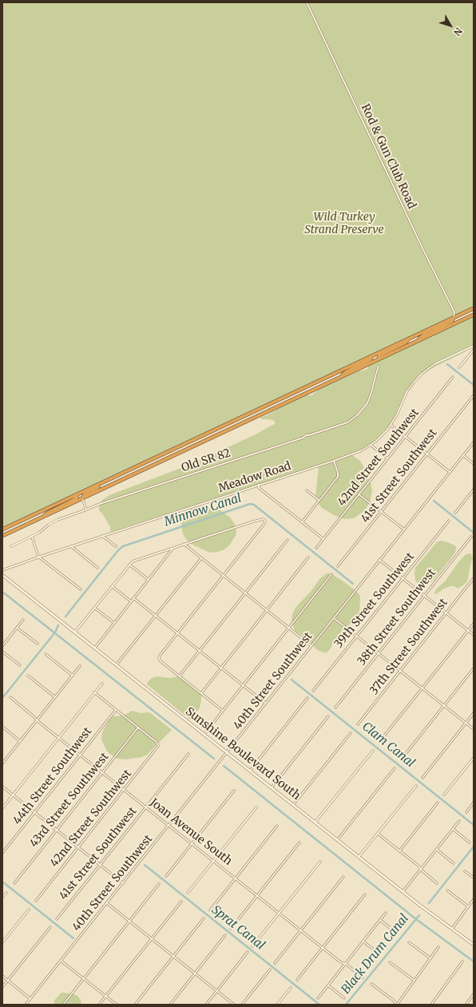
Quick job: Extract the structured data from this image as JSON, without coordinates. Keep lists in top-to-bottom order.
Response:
{
  "streets": {
    "street": [
      "Rod & Gun Club Road",
      "42nd Street Southwest",
      "Old SR 82",
      "41st Street Southwest",
      "Meadow Road",
      "39th Street Southwest",
      "38th Street Southwest",
      "37th Street Southwest",
      "40th Street Southwest",
      "Sunshine Boulevard South",
      "44th Street Southwest",
      "43rd Street Southwest",
      "Joan Avenue South"
    ]
  },
  "crossings": [
    ["42nd Street Southwest", "43rd Street Southwest"],
    ["42nd Street Southwest", "Joan Avenue South"],
    ["41st Street Southwest", "Joan Avenue South"],
    ["40th Street Southwest", "Sunshine Boulevard South"],
    ["40th Street Southwest", "Joan Avenue South"],
    ["44th Street Southwest", "Joan Avenue South"],
    ["43rd Street Southwest", "Joan Avenue South"]
  ],
  "water": [
    "Minnow Canal",
    "Clam Canal",
    "Sprat Canal",
    "Black Drum Canal"
  ],
  "parks": ["Wild Turkey Strand Preserve"],
  "north": "bottom right"
}
